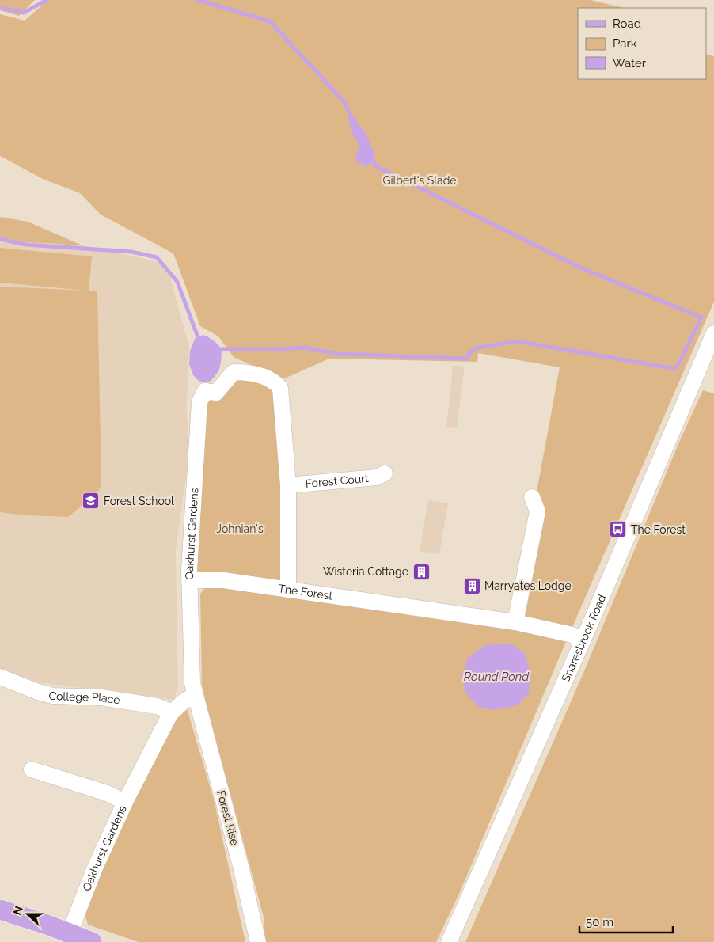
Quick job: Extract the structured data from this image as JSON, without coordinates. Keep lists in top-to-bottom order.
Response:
{
  "streets": {
    "street": [
      "Forest Court",
      "Oakhurst Gardens",
      "The Forest",
      "Snaresbrook Road",
      "College Place",
      "Forest Rise"
    ]
  },
  "crossings": [
    ["Forest Court", "Oakhurst Gardens"],
    ["Oakhurst Gardens", "The Forest"],
    ["Oakhurst Gardens", "College Place"],
    ["Oakhurst Gardens", "Forest Rise"],
    ["The Forest", "Snaresbrook Road"]
  ],
  "water": ["Round Pond"],
  "parks": ["Gilbert's Slade", "Johnian's"],
  "places": {
    "school or university": ["Forest School"],
    "bus stop": ["The Forest"],
    "building": ["Wisteria Cottage", "Marryates Lodge"]
  },
  "legend": ["Road", "Park", "Water"],
  "scale_bar": "50 m",
  "north": "left"
}
